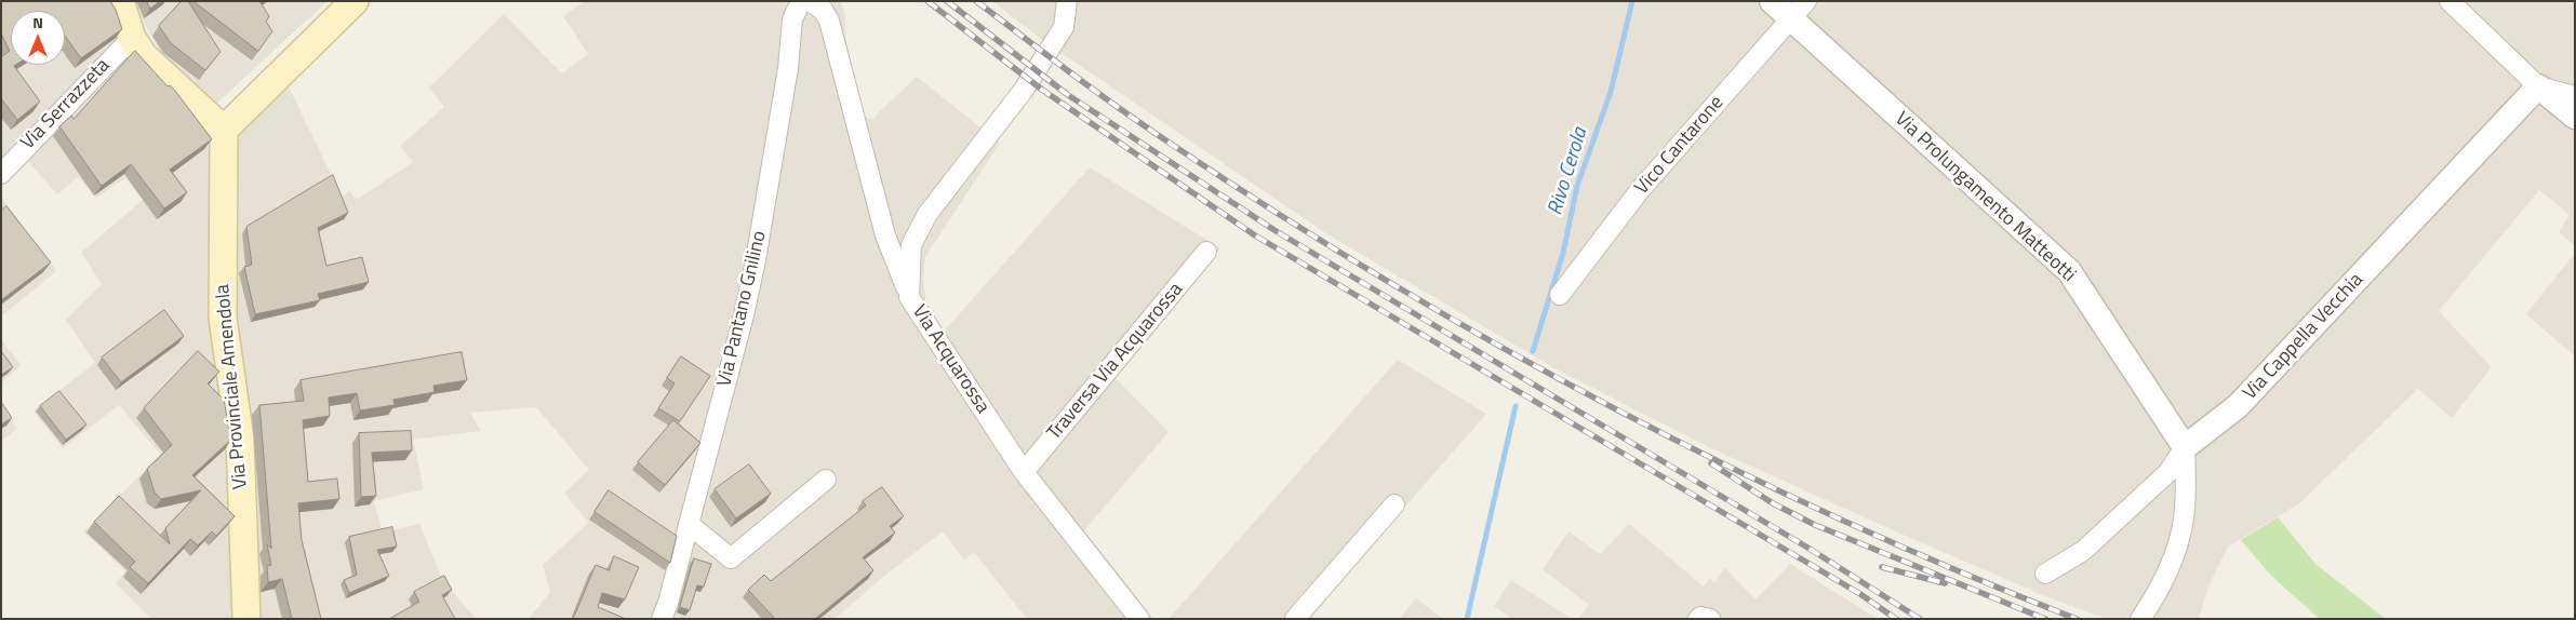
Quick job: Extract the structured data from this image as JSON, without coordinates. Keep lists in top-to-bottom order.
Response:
{
  "streets": {
    "main road": ["Via Provinciale Amendola"],
    "street": [
      "Via Serrazzeta",
      "Vico Cantarone",
      "Via Prolungamento Matteotti",
      "Via Pantano Gnilino",
      "Via Cappella Vecchia",
      "Via Acquarossa",
      "Traversa Via Acquarossa"
    ]
  },
  "crossings": [
    ["Vico Cantarone", "Via Prolungamento Matteotti"],
    ["Via Prolungamento Matteotti", "Via Cappella Vecchia"],
    ["Via Acquarossa", "Traversa Via Acquarossa"]
  ],
  "water": ["Rivo Cerola"],
  "north": "top"
}
